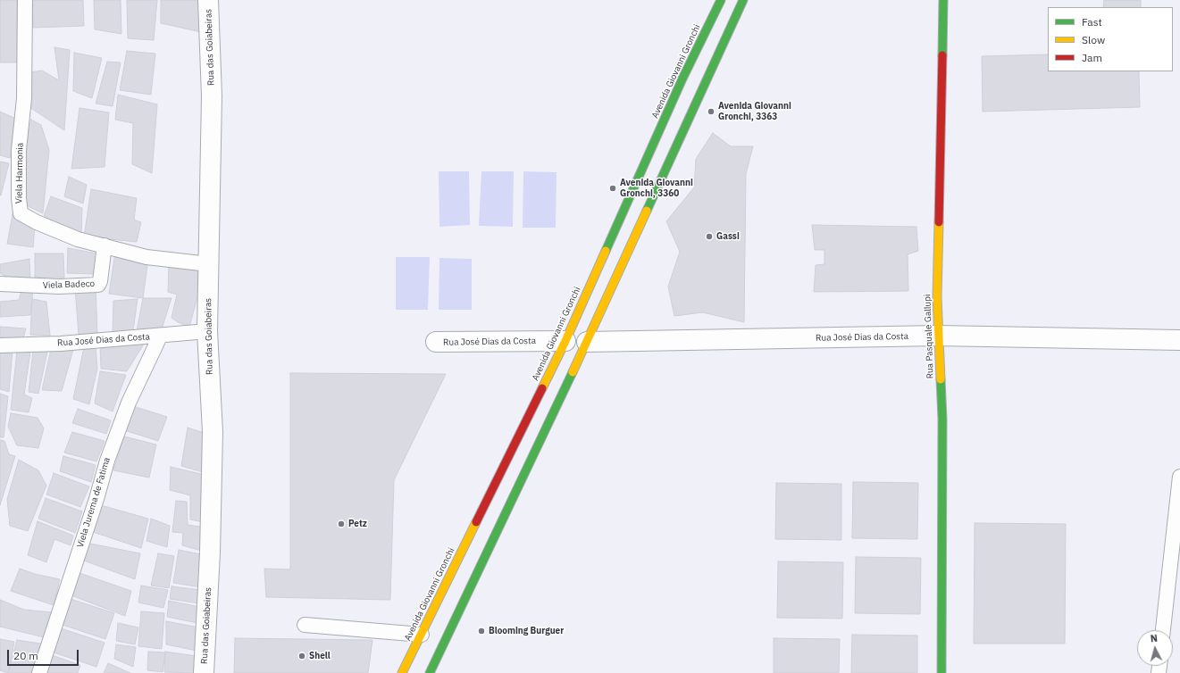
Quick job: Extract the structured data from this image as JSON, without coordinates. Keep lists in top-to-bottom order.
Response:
{
  "streets": {
    "main road": ["Avenida Giovanni Gronchi", "Rua Pasquale Gallupi"],
    "street": ["Rua das Goiabeiras", "Rua José Dias da Costa"],
    "lane": ["Viela Harmonia", "Viela Badeco", "Viela Jurema de Fatima"]
  },
  "crossings": [
    ["Rua das Goiabeiras", "Viela Harmonia"],
    ["Rua das Goiabeiras", "Rua José Dias da Costa"],
    ["Avenida Giovanni Gronchi", "Rua José Dias da Costa"],
    ["Viela Harmonia", "Viela Badeco"],
    ["Rua Pasquale Gallupi", "Rua José Dias da Costa"],
    ["Rua José Dias da Costa", "Viela Jurema de Fatima"]
  ],
  "places": [
    "Avenida Giovanni Gronchi, 3363",
    "Avenida Giovanni Gronchi, 3360",
    "Gassi",
    "Petz",
    "Blooming Burguer",
    "Shell"
  ],
  "legend": ["Fast", "Slow", "Jam"],
  "scale_bar": "20 m",
  "north": "top"
}
